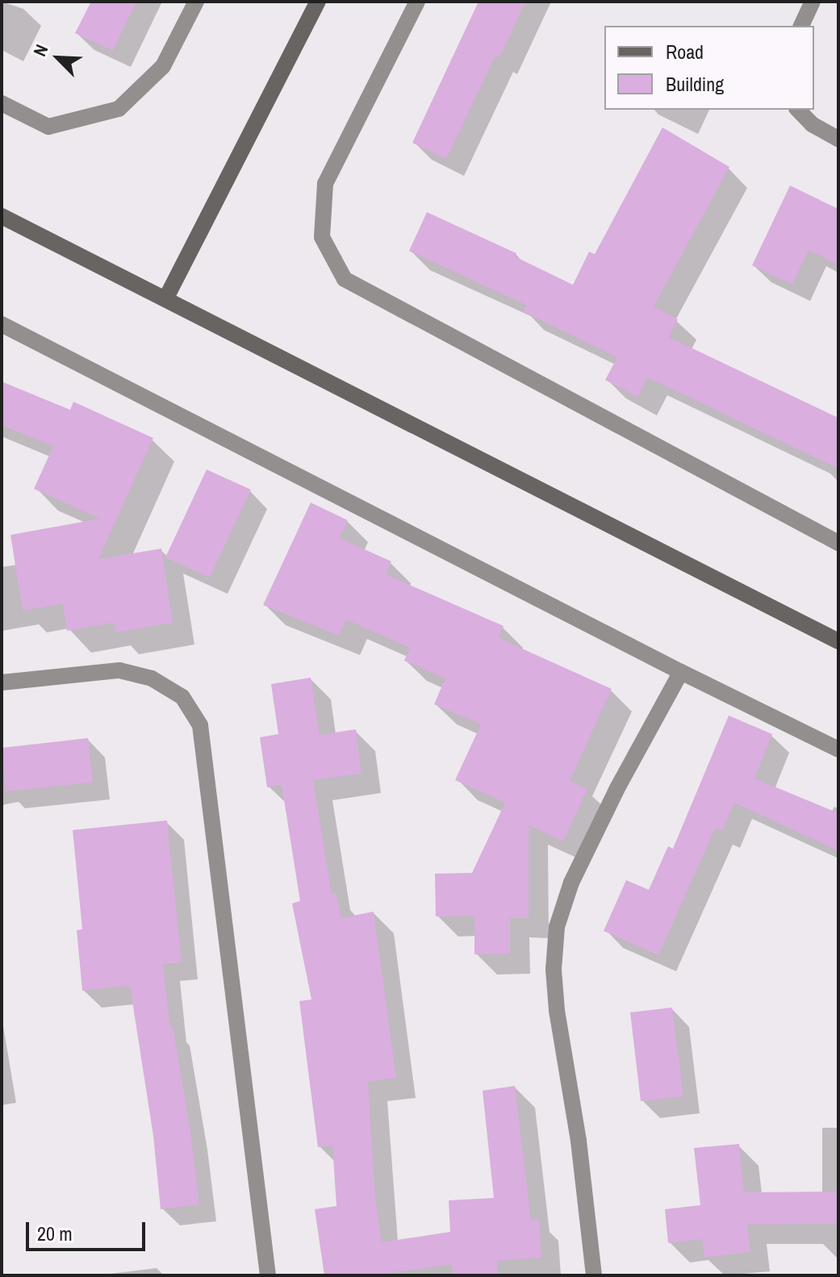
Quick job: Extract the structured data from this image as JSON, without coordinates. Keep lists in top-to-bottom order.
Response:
{
  "legend": ["Road", "Building"],
  "scale_bar": "20 m",
  "north": "top left"
}
